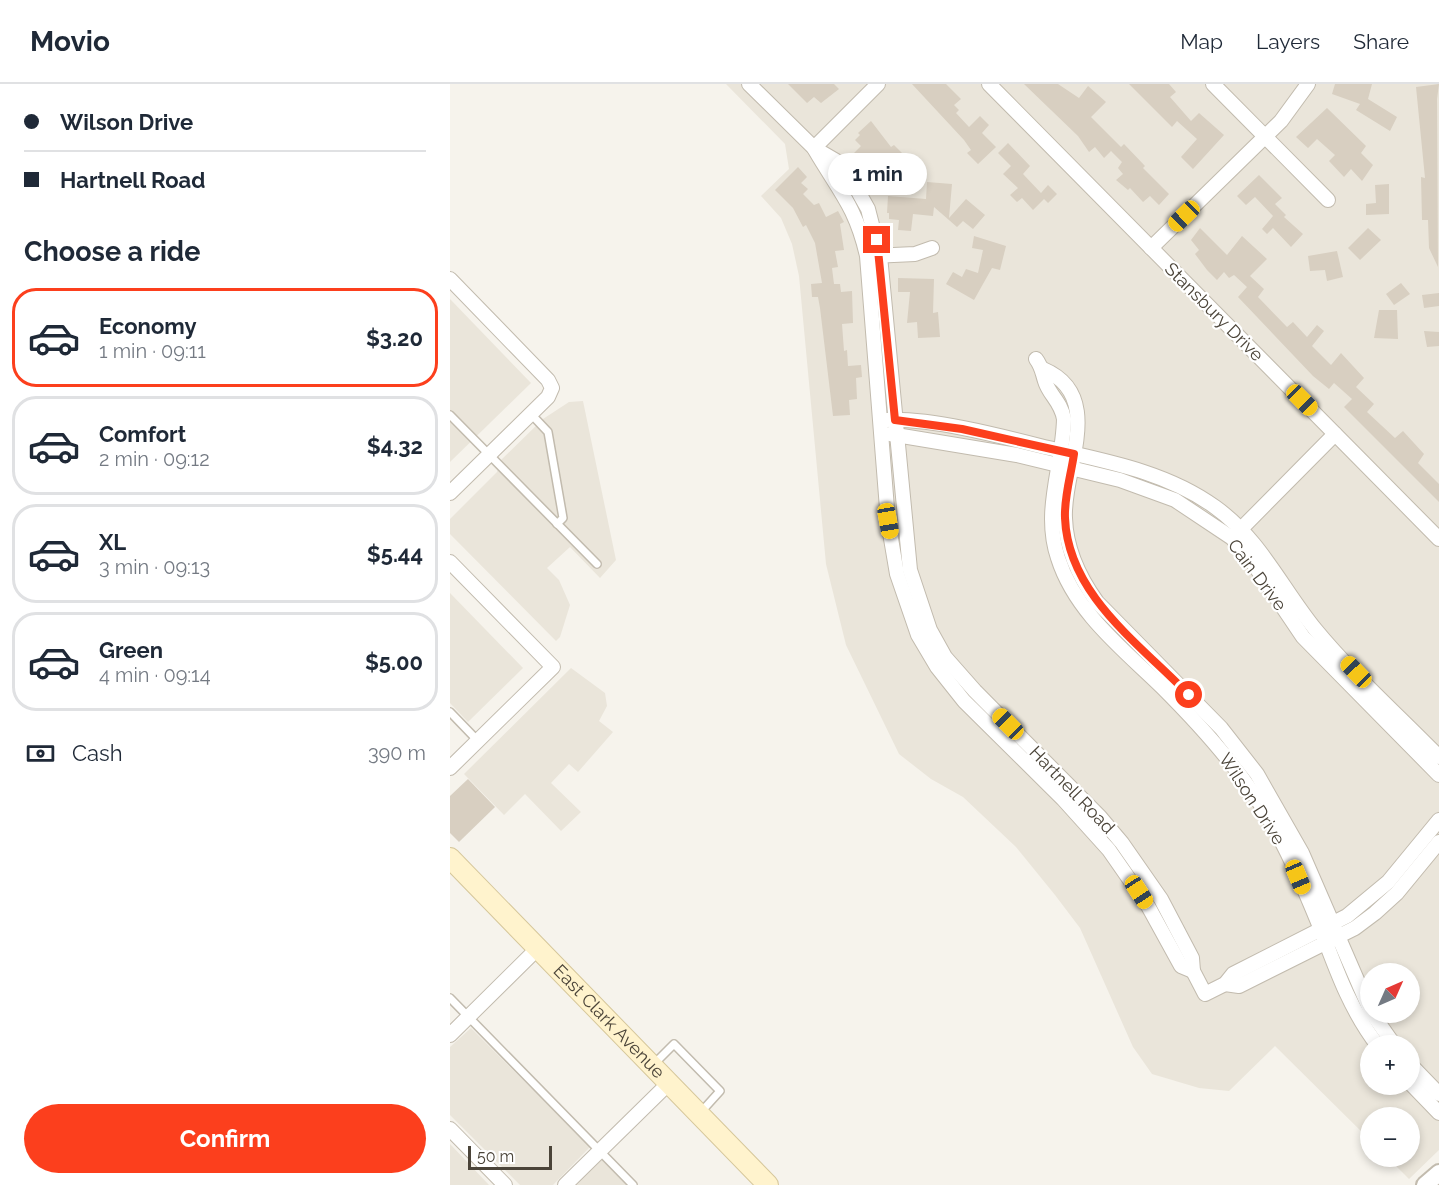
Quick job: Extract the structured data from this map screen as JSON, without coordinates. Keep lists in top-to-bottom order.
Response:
{
  "streets": {
    "main road": ["East Clark Avenue"],
    "street": [
      "Stansbury Drive",
      "Cain Drive",
      "Hartnell Road",
      "Wilson Drive"
    ]
  },
  "crossings": [
    ["Cain Drive", "Hartnell Road"],
    ["Cain Drive", "Wilson Drive"],
    ["Hartnell Road", "Wilson Drive"]
  ],
  "scale_bar": "50 m",
  "north": "top right",
  "page": {
    "header": "Movio",
    "nav": ["Map", "Layers", "Share"],
    "banner": ["Wilson Drive", "Hartnell Road"],
    "bubble": "1 min",
    "heading": "Choose a ride",
    "list": [
      {
        "name": "Economy",
        "note": "1 min · 09:11",
        "value": "$3.20"
      },
      {
        "name": "Comfort",
        "note": "2 min · 09:12",
        "value": "$4.32"
      },
      {
        "name": "XL",
        "note": "3 min · 09:13",
        "value": "$5.44"
      },
      {
        "name": "Green",
        "note": "4 min · 09:14",
        "value": "$5.00"
      }
    ],
    "pay": ["Cash", "390 m"],
    "map_buttons": ["+", "−"],
    "buttons": "Confirm",
    "scale": "50 m"
  }
}
